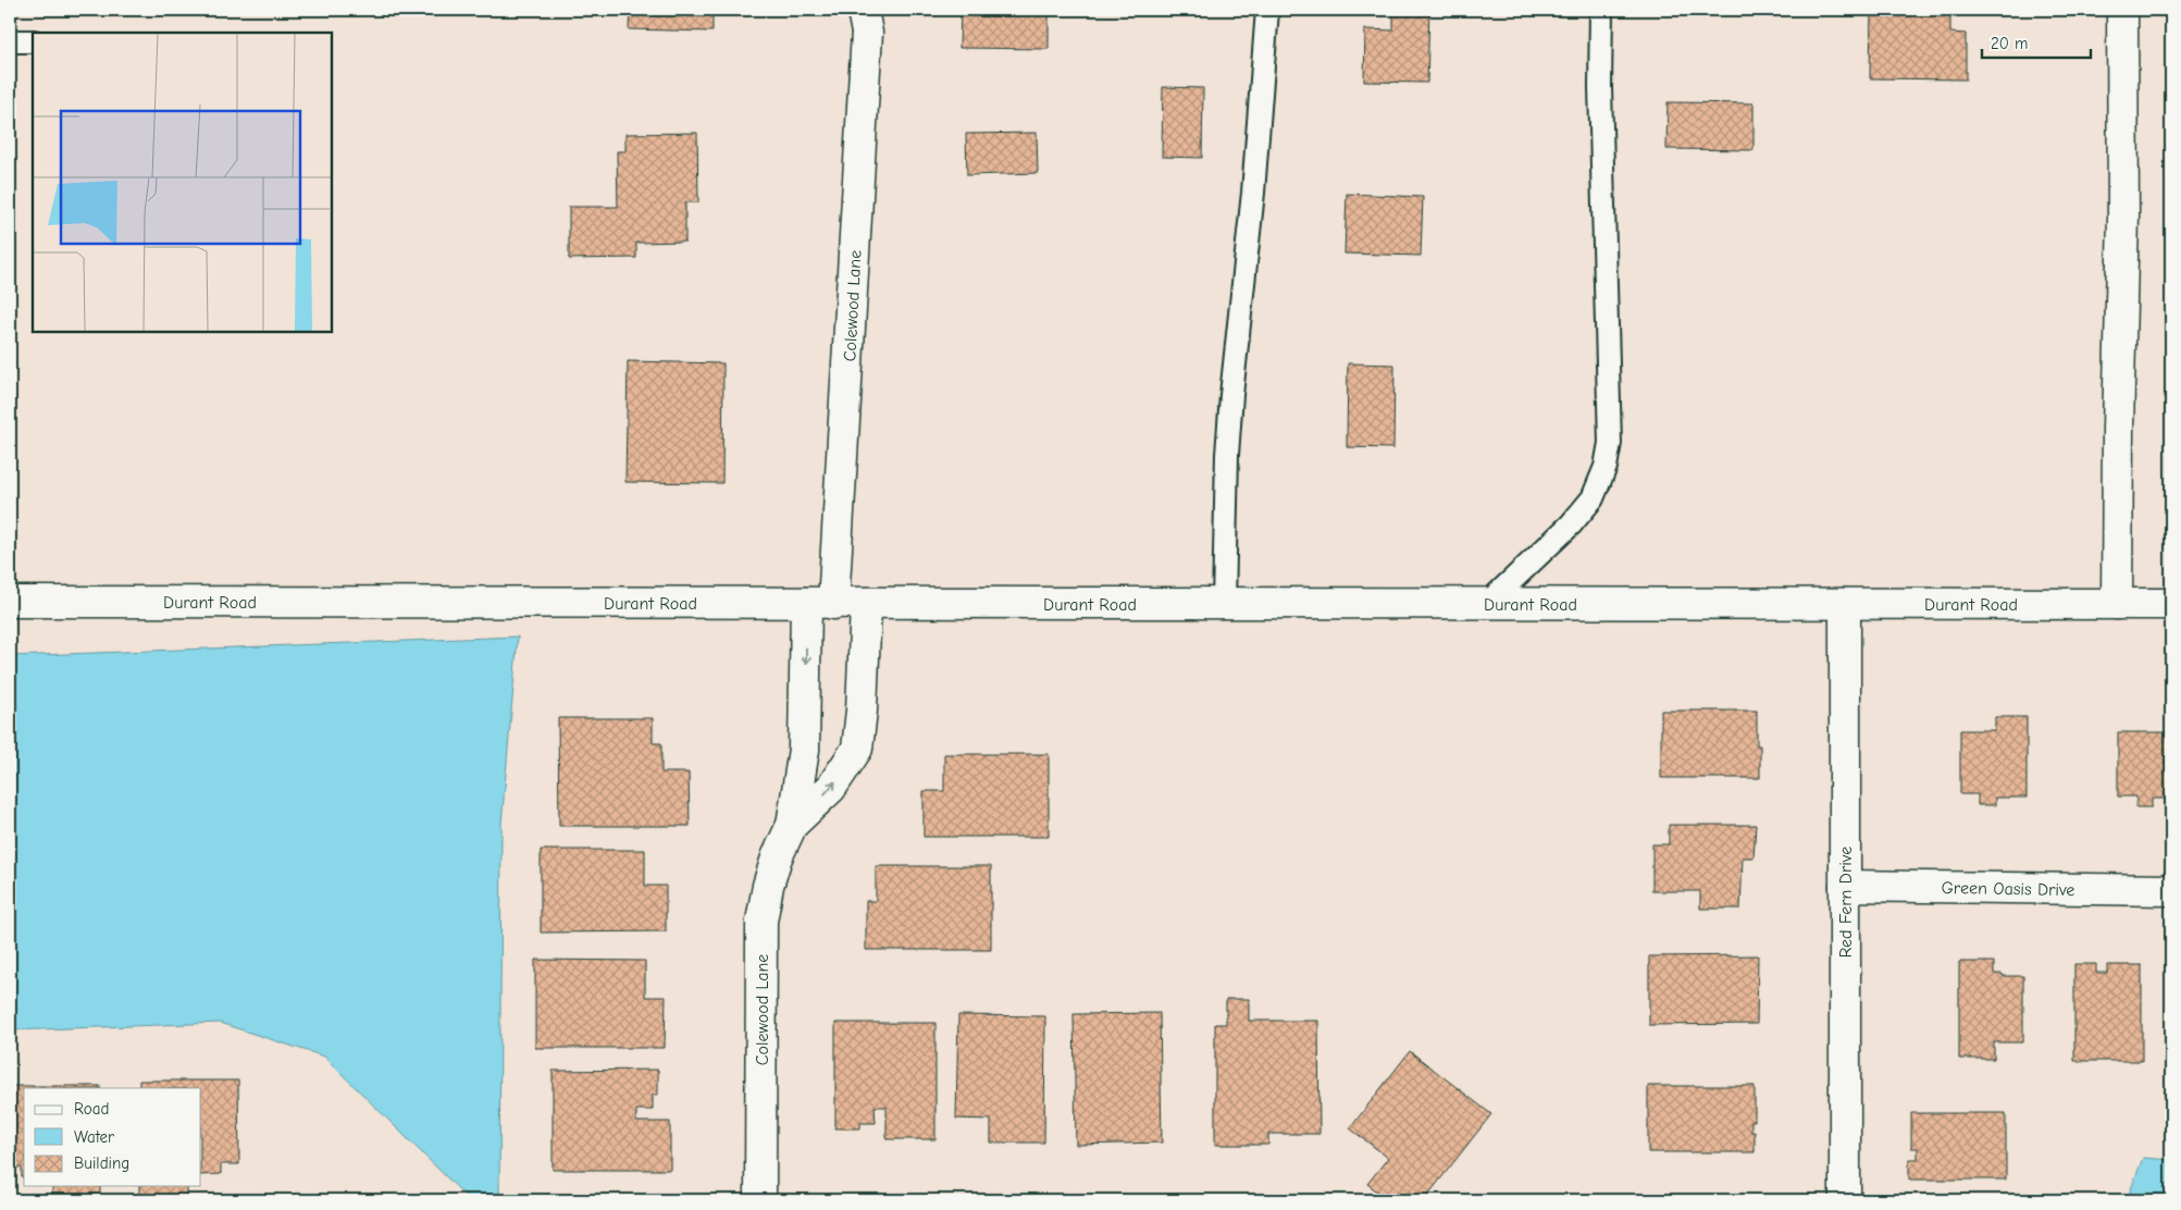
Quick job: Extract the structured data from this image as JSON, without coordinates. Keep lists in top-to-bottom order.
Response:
{
  "streets": {
    "street": [
      "Colewood Lane",
      "Durant Road",
      "Green Oasis Drive",
      "Red Fern Drive"
    ]
  },
  "crossings": [
    ["Colewood Lane", "Durant Road"],
    ["Durant Road", "Red Fern Drive"],
    ["Green Oasis Drive", "Red Fern Drive"]
  ],
  "legend": ["Road", "Water", "Building"],
  "scale_bar": "20 m"
}
